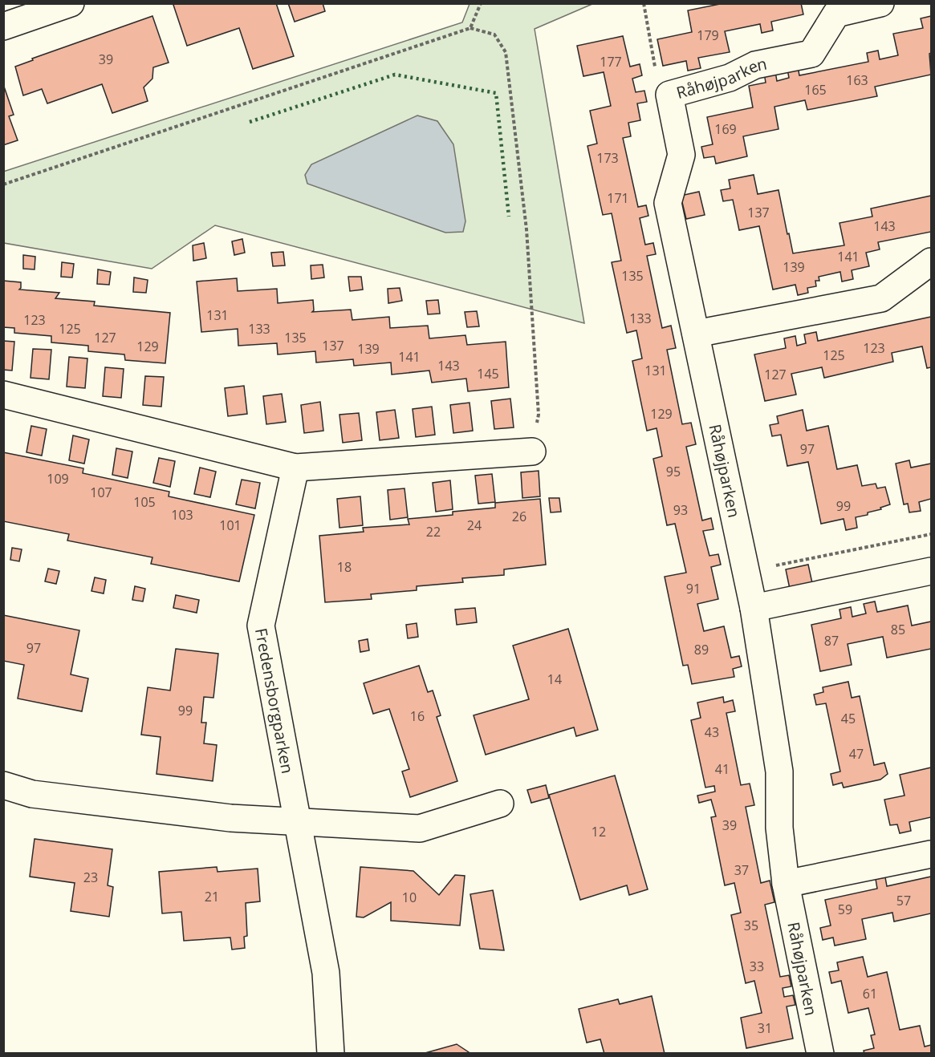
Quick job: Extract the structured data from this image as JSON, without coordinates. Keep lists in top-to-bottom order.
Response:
{
  "streets": {
    "street": ["Råhøjparken", "Fredensborgparken"]
  },
  "house_numbers": [
    "179",
    "39",
    "177",
    "163",
    "165",
    "169",
    "173",
    "171",
    "137",
    "143",
    "141",
    "139",
    "135",
    "131",
    "133",
    "123",
    "125",
    "133",
    "127",
    "135",
    "137",
    "129",
    "123",
    "139",
    "125",
    "141",
    "143",
    "131",
    "145",
    "127",
    "129",
    "97",
    "95",
    "109",
    "107",
    "105",
    "99",
    "93",
    "103",
    "26",
    "101",
    "24",
    "22",
    "18",
    "91",
    "85",
    "87",
    "97",
    "89",
    "14",
    "99",
    "16",
    "45",
    "43",
    "47",
    "41",
    "39",
    "12",
    "37",
    "23",
    "21",
    "10",
    "57",
    "59",
    "35",
    "33",
    "61",
    "31"
  ]
}
